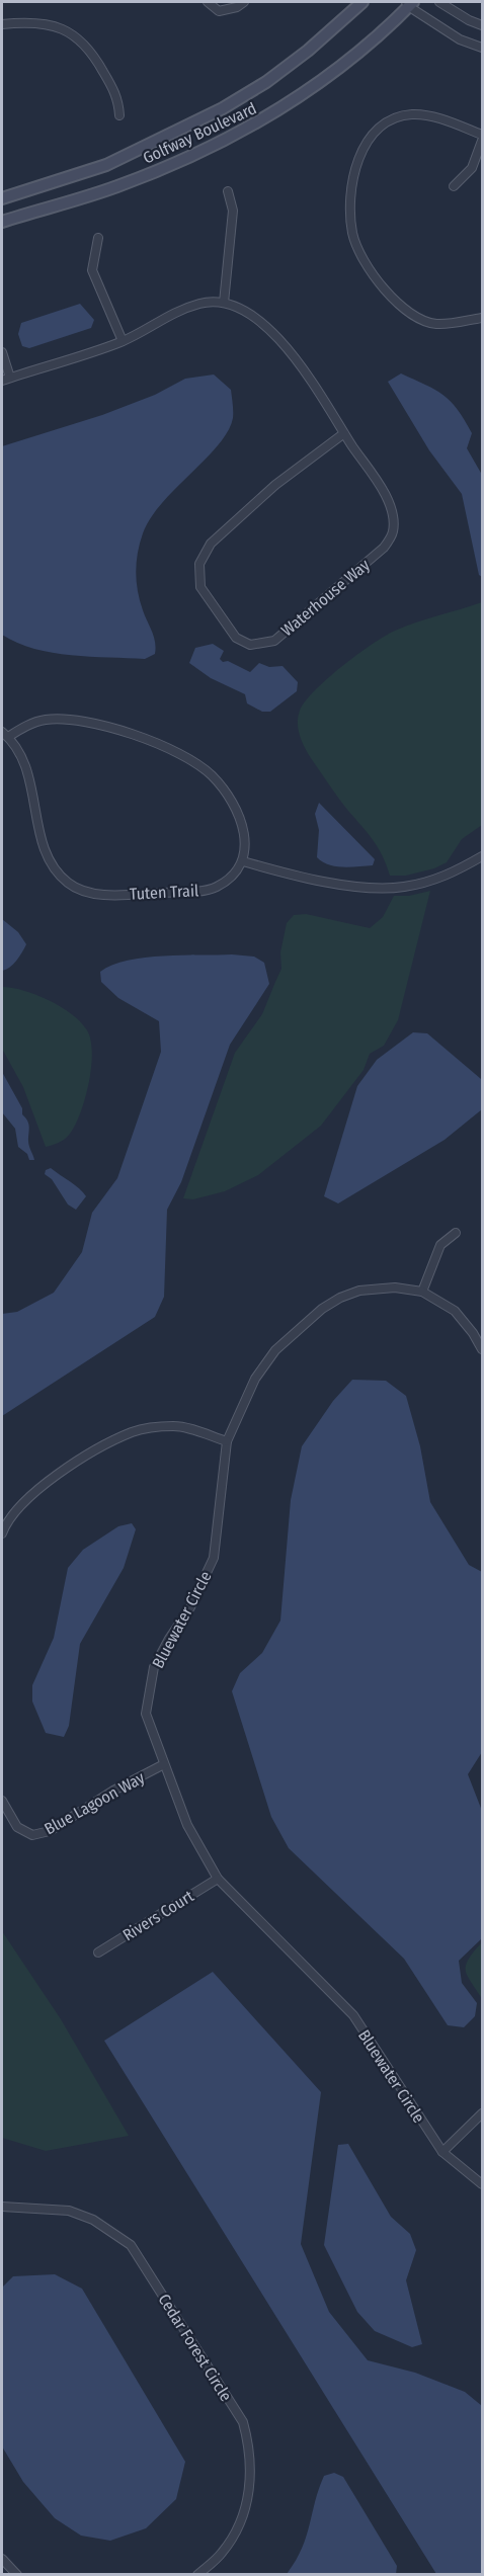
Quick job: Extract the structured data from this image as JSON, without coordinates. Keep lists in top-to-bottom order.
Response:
{
  "streets": {
    "street": [
      "Golfway Boulevard",
      "Waterhouse Way",
      "Tuten Trail",
      "Bluewater Circle",
      "Blue Lagoon Way",
      "Rivers Court",
      "Cedar Forest Circle"
    ]
  },
  "crossings": [
    ["Bluewater Circle", "Blue Lagoon Way"],
    ["Bluewater Circle", "Rivers Court"]
  ]
}
